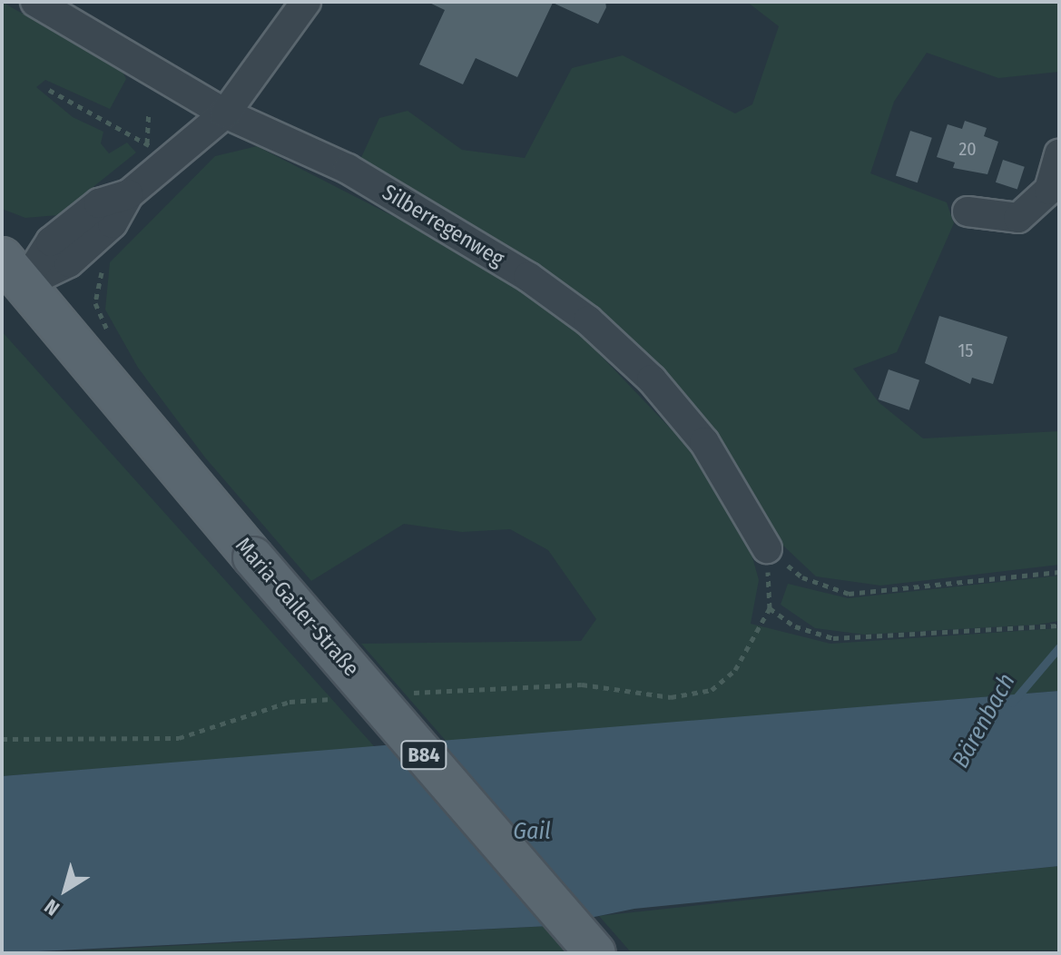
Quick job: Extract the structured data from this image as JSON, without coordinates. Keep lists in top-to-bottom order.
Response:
{
  "streets": {
    "main road": ["Maria-Gailer-Straße", "B84"],
    "street": ["Silberregenweg"]
  },
  "water": ["Bärenbach", "Gail"],
  "house_numbers": ["20", "15"],
  "north": "bottom left"
}
